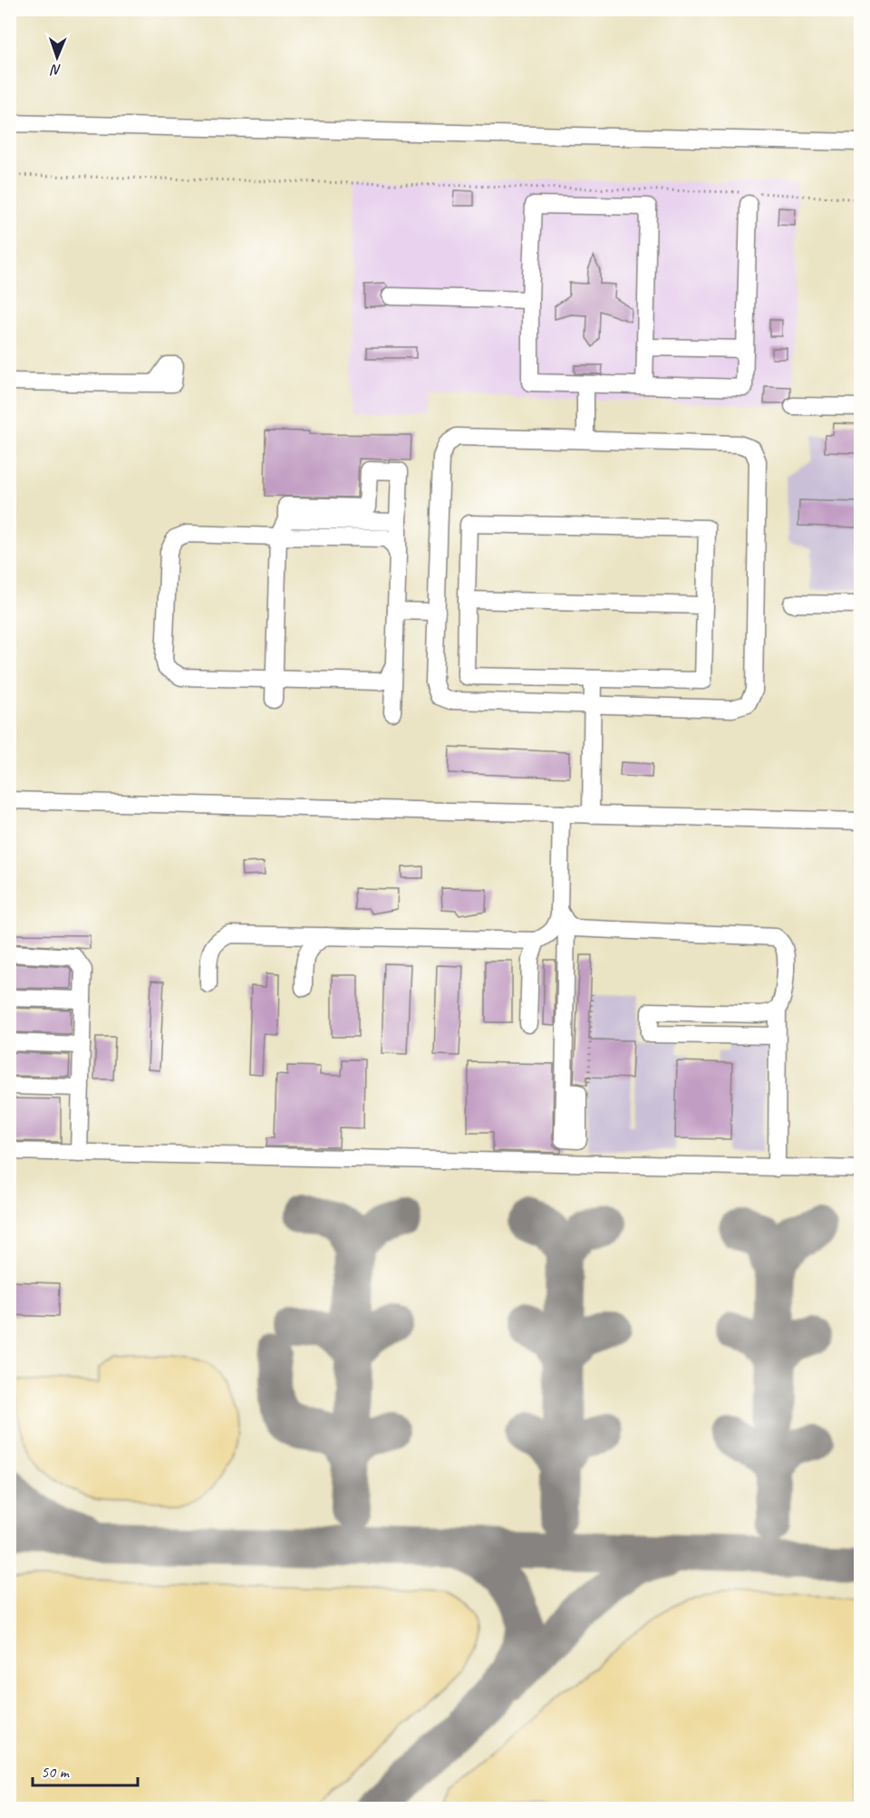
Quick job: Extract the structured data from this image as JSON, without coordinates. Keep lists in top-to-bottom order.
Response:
{
  "scale_bar": "50 m",
  "north": "bottom"
}
